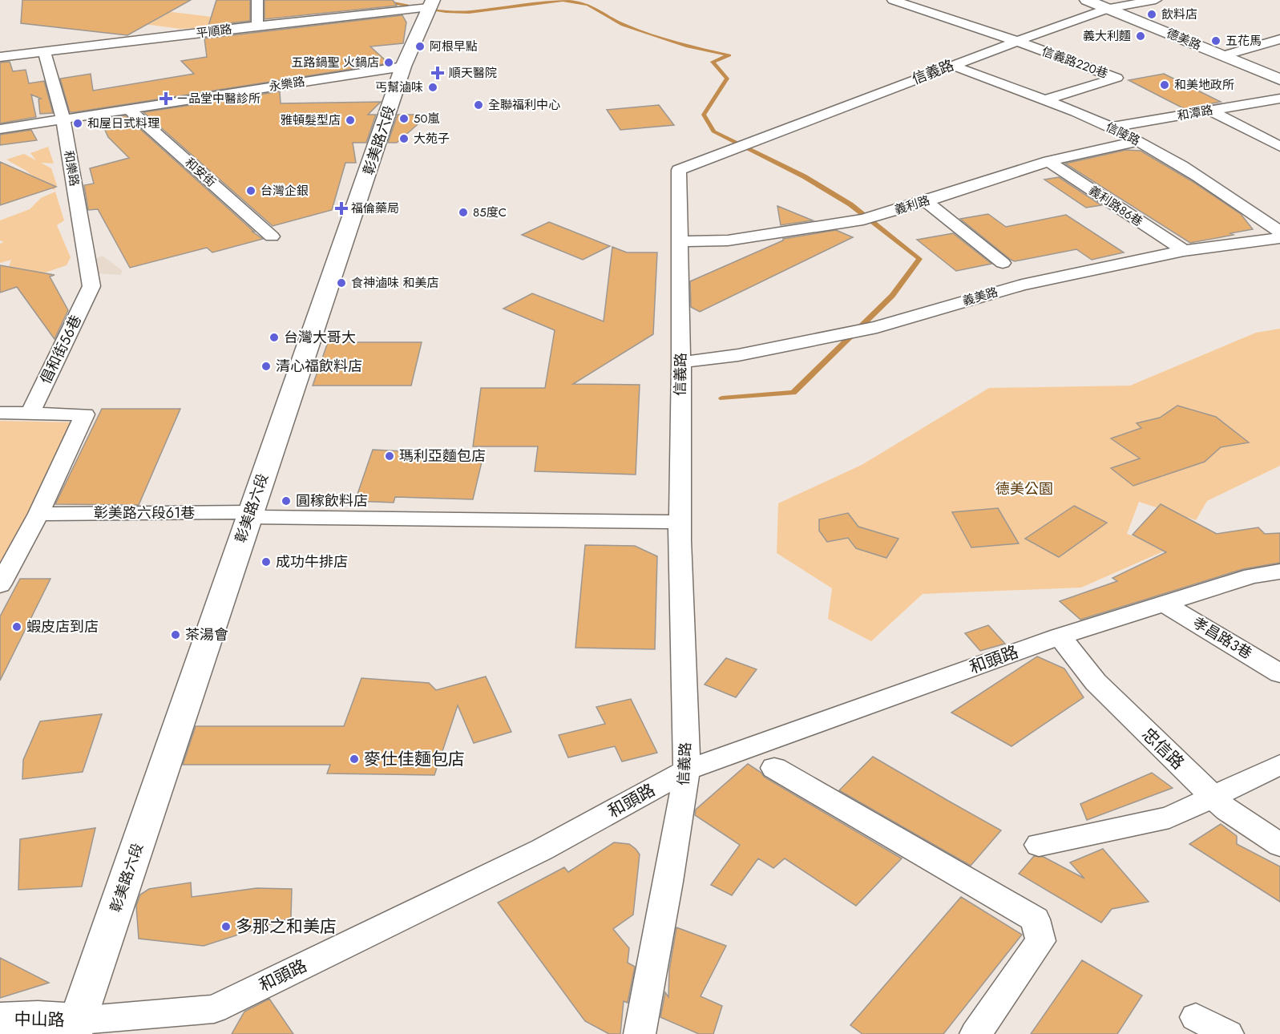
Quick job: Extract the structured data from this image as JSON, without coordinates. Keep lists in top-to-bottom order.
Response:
{
  "streets": {
    "street": [
      "平順路",
      "德美路",
      "信義路220巷",
      "信義路",
      "永樂路",
      "和潭路",
      "信陵路",
      "彰美路六段",
      "和樂路",
      "和安街",
      "義利路",
      "義利路86巷",
      "義美路",
      "倡和街56巷",
      "彰美路六段61巷",
      "孝昌路3巷",
      "和頭路",
      "忠信路",
      "中山路"
    ]
  },
  "crossings": [
    ["平順路", "彰美路六段"],
    ["平順路", "和樂路"],
    ["德美路", "信義路"],
    ["信義路220巷", "信義路"],
    ["信義路220巷", "信陵路"],
    ["信義路", "信陵路"],
    ["信義路", "義利路"],
    ["信義路", "義美路"],
    ["信義路", "彰美路六段61巷"],
    ["信義路", "和頭路"],
    ["永樂路", "彰美路六段"],
    ["永樂路", "和樂路"],
    ["永樂路", "和安街"],
    ["和潭路", "信陵路"],
    ["信陵路", "義利路"],
    ["彰美路六段", "彰美路六段61巷"],
    ["彰美路六段", "和頭路"],
    ["彰美路六段", "中山路"],
    ["和樂路", "倡和街56巷"],
    ["義利路", "義利路86巷"],
    ["義利路86巷", "義美路"],
    ["孝昌路3巷", "和頭路"],
    ["和頭路", "忠信路"],
    ["和頭路", "中山路"]
  ],
  "parks": ["德美公園"],
  "places": {
    "other": [
      "飲料店",
      "義大利麵",
      "五花馬",
      "阿根早點",
      "五路鍋聖 火鍋店",
      "和美地政所",
      "丐幫滷味",
      "全聯福利中心",
      "50嵐",
      "雅頓髮型店",
      "和屋日式料理",
      "大苑子",
      "台灣企銀",
      "85度C",
      "食神滷味 和美店",
      "台灣大哥大",
      "清心福飲料店",
      "瑪利亞麵包店",
      "圓稼飲料店",
      "成功牛排店",
      "蝦皮店到店",
      "茶湯會",
      "麥仕佳麵包店",
      "多那之和美店"
    ],
    "health": ["順天醫院", "ㄧ品堂中醫診所", "福倫藥局"]
  }
}
